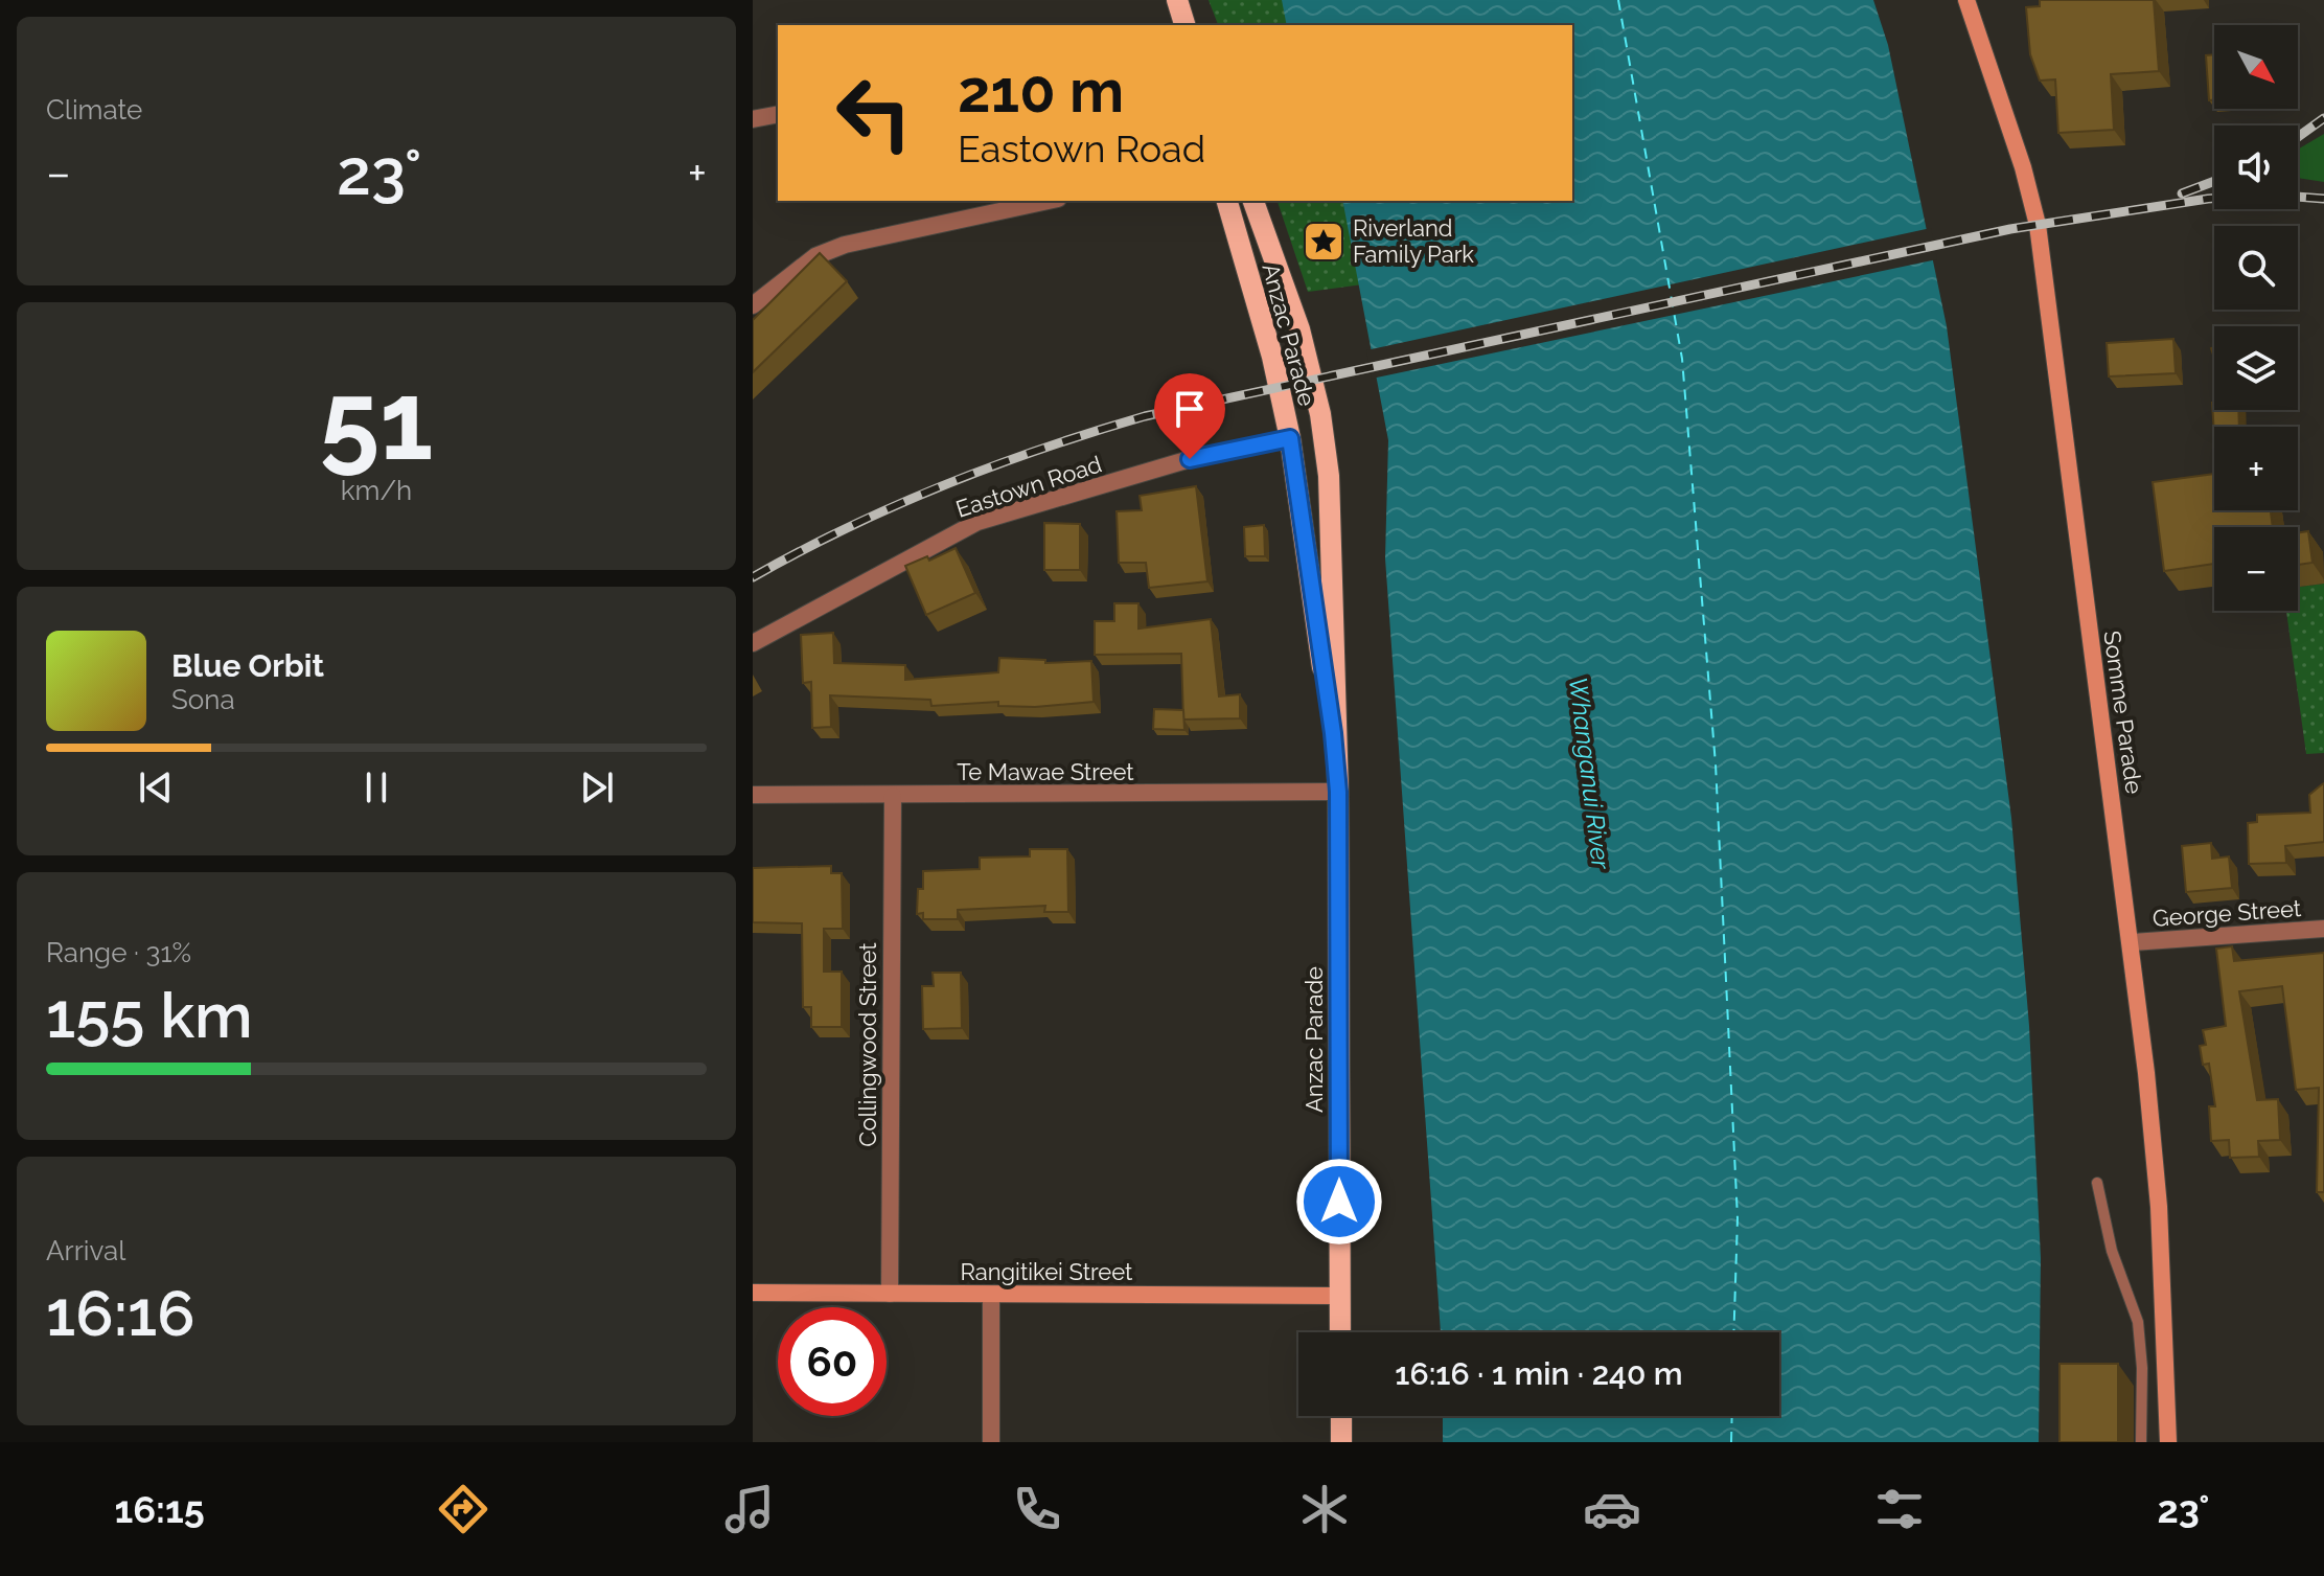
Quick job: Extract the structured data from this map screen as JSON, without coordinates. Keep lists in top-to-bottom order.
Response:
{
  "streets": {
    "main road": ["Anzac Parade", "Somme Parade", "Rangitikei Street"],
    "street": [
      "Eastown Road",
      "Te Mawae Street",
      "George Street",
      "Collingwood Street"
    ]
  },
  "crossings": [
    ["Anzac Parade", "Eastown Road"],
    ["Anzac Parade", "Te Mawae Street"],
    ["Anzac Parade", "Rangitikei Street"],
    ["Somme Parade", "George Street"],
    ["Te Mawae Street", "Collingwood Street"],
    ["Collingwood Street", "Rangitikei Street"]
  ],
  "water": ["Whanganui River"],
  "places": {
    "place": ["Riverland Family Park"]
  },
  "north": "bottom right",
  "page": {
    "tile": [
      "Climate",
      ["51", "km/h"],
      ["Range · 31%", "155 km"],
      ["Arrival", "16:16"]
    ],
    "map_buttons": ["+", "−"],
    "turn": ["210 m", "Eastown Road"],
    "heat": ["−", "23°", "+"],
    "song": ["Blue Orbit", "Sona"],
    "limit": "60",
    "trip": "16:16 · 1 min · 240 m",
    "tabs": ["16:15", "23°"]
  }
}
